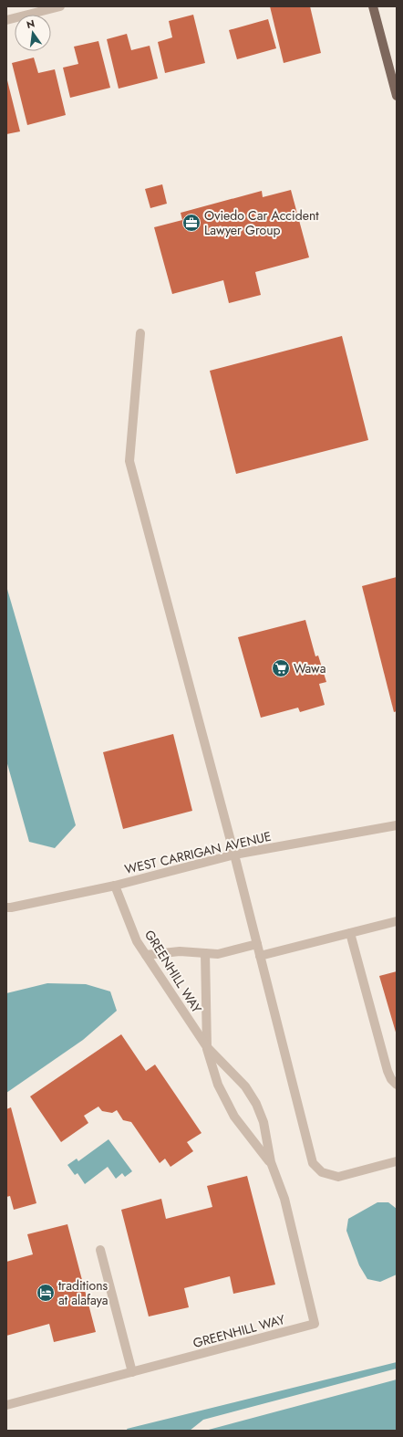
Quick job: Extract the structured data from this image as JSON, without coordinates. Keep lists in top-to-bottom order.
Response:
{
  "streets": {
    "street": ["WEST CARRIGAN AVENUE", "GREENHILL WAY"]
  },
  "crossings": [
    ["WEST CARRIGAN AVENUE", "GREENHILL WAY"]
  ],
  "places": {
    "office": ["Oviedo Car Accident Lawyer Group"],
    "supermarket": ["Wawa"],
    "hotel": ["traditions at alafaya"]
  },
  "north": "top"
}
